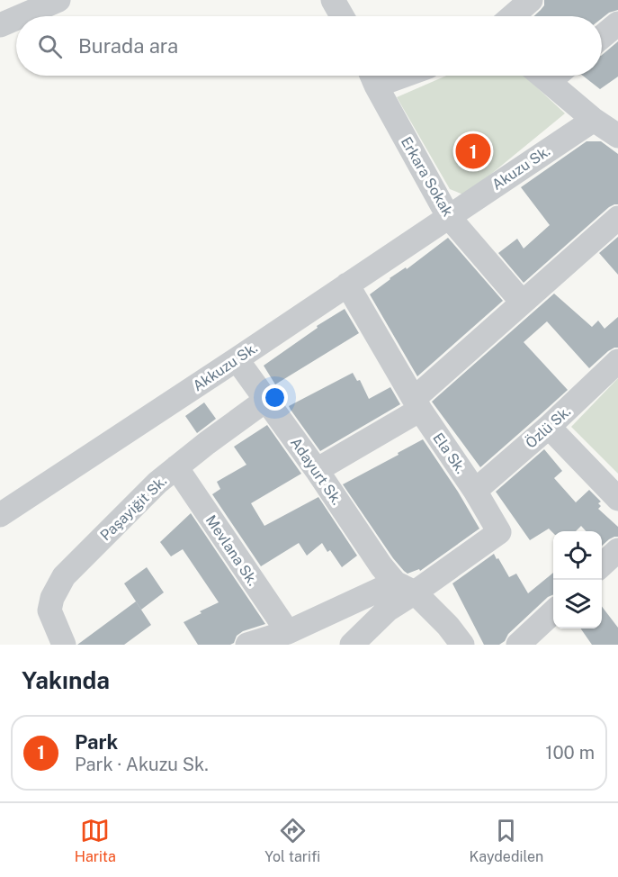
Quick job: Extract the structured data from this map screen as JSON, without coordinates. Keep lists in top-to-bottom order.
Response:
{
  "streets": {
    "street": [
      "Akuzu Sk.",
      "Erkara Sokak",
      "Akkuzu Sk.",
      "Özlü Sk.",
      "Ela Sk.",
      "Adayurt Sk.",
      "Paşayiğit Sk.",
      "Mevlana Sk."
    ]
  },
  "crossings": [
    ["Akuzu Sk.", "Erkara Sokak"],
    ["Akuzu Sk.", "Akkuzu Sk."],
    ["Erkara Sokak", "Akkuzu Sk."],
    ["Akkuzu Sk.", "Ela Sk."],
    ["Akkuzu Sk.", "Adayurt Sk."],
    ["Özlü Sk.", "Ela Sk."],
    ["Ela Sk.", "Adayurt Sk."],
    ["Adayurt Sk.", "Paşayiğit Sk."],
    ["Paşayiğit Sk.", "Mevlana Sk."]
  ],
  "page": {
    "search": "Burada ara",
    "pins": "1",
    "heading": "Yakında",
    "list": [
      {
        "mark": "1",
        "name": "Park",
        "note": "Park · Akuzu Sk.",
        "value": "100 m"
      }
    ],
    "nav": ["Harita", "Yol tarifi", "Kaydedilen"]
  }
}
